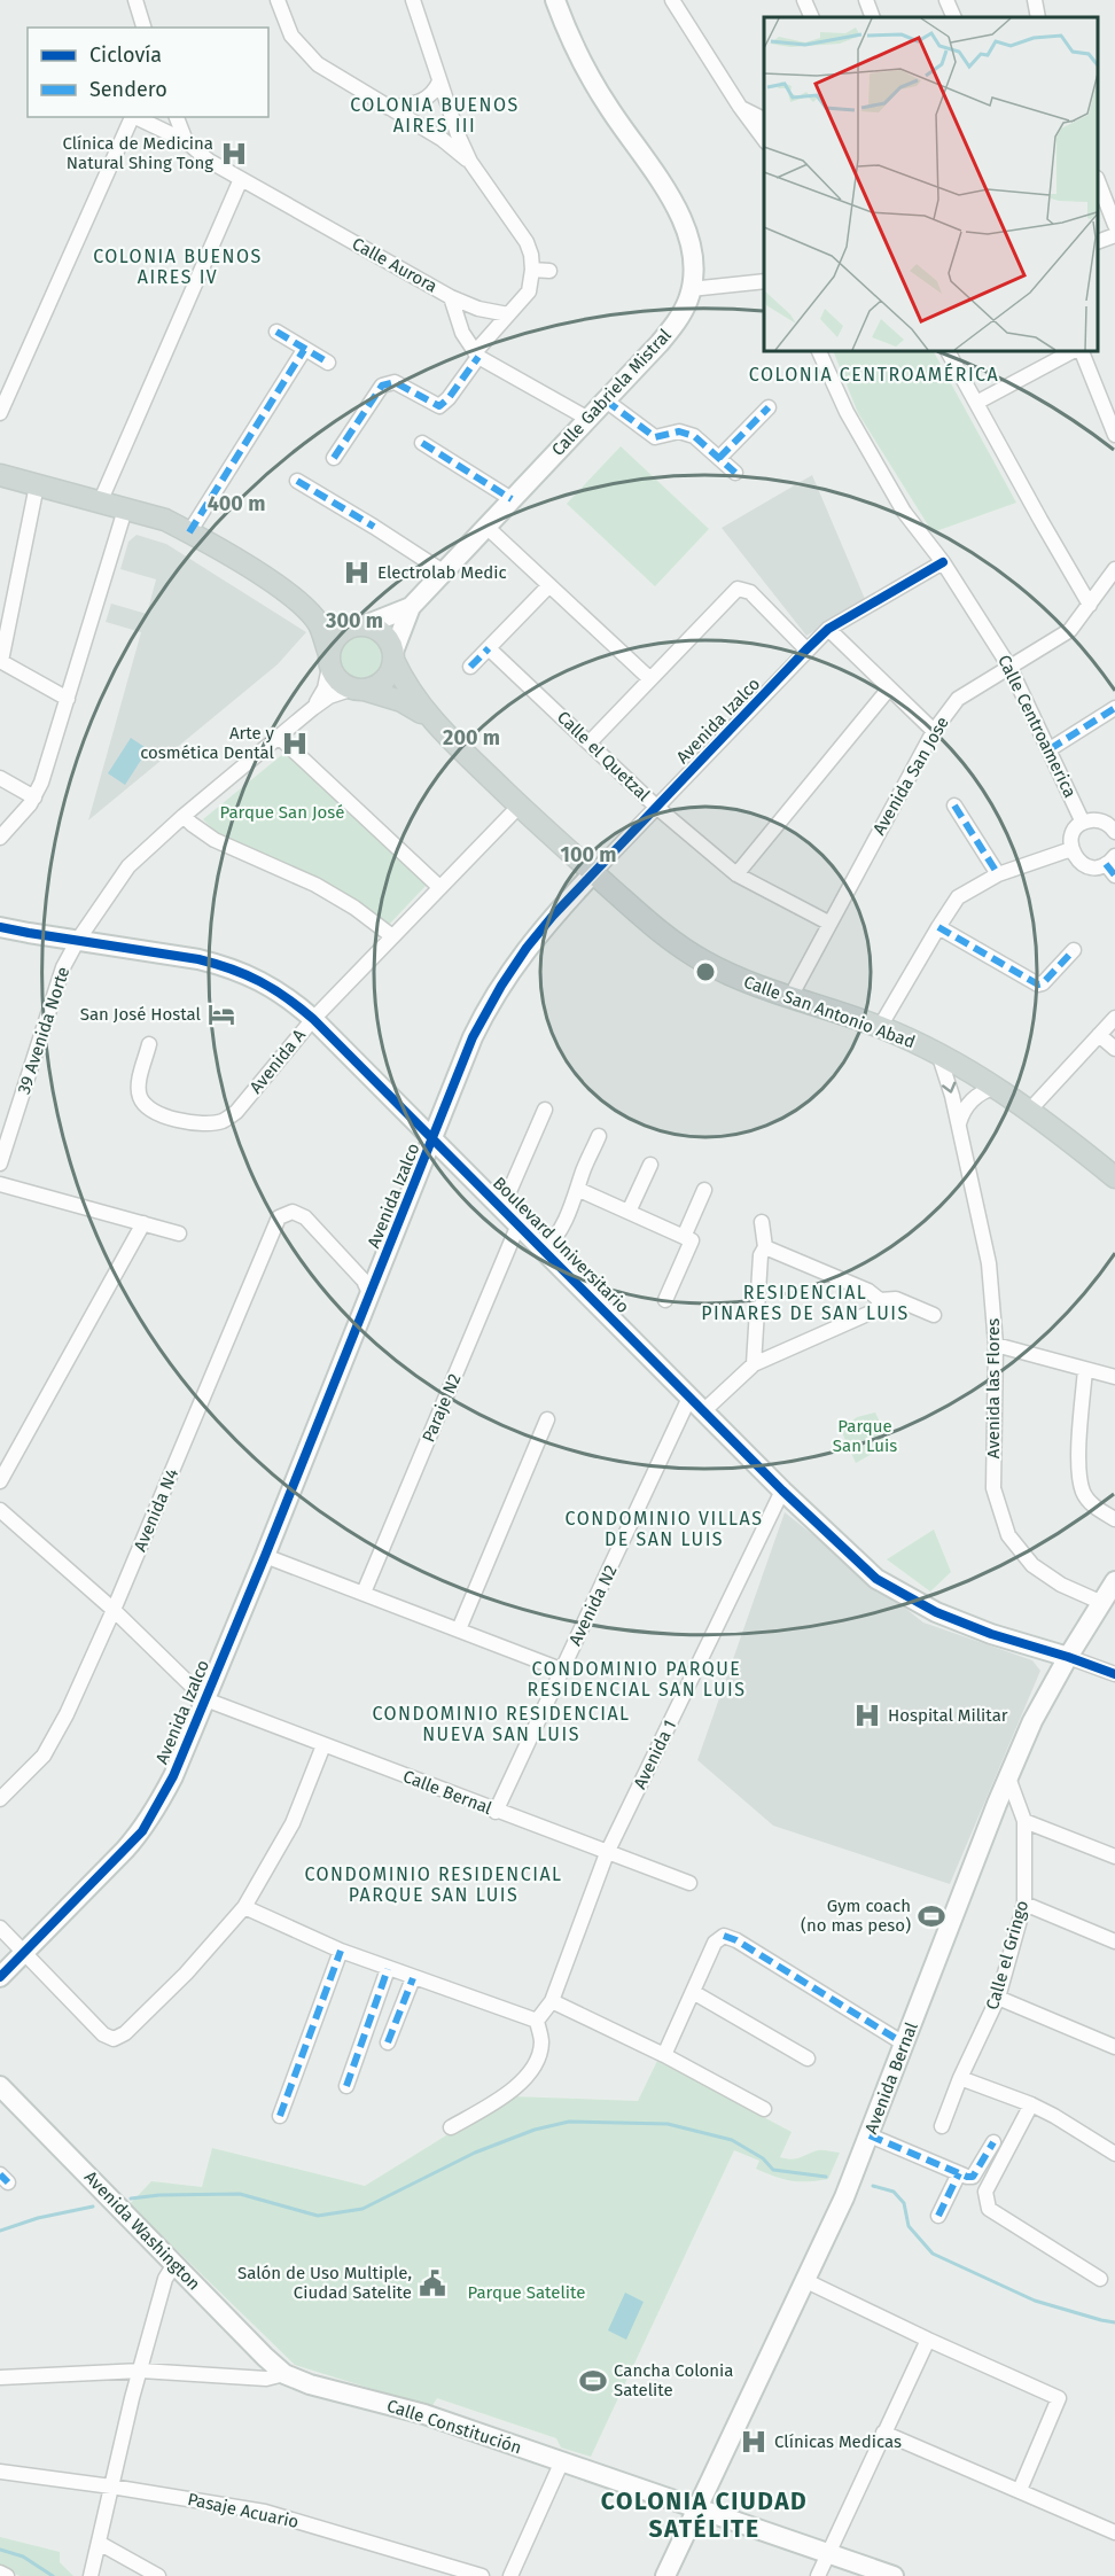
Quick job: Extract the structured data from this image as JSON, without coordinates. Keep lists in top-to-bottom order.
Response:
{
  "streets": {
    "main road": ["Calle San Antonio Abad"],
    "street": [
      "Calle Aurora",
      "Calle Gabriela Mistral",
      "Avenida Izalco",
      "Calle Centroamerica",
      "Calle el Quetzal",
      "Avenida San Jose",
      "39 Avenida Norte",
      "Avenida A",
      "Boulevard Universitario",
      "Avenida las Flores",
      "Paraje N2",
      "Avenida N4",
      "Avenida N2",
      "Avenida 1",
      "Calle Bernal",
      "Calle el Gringo",
      "Avenida Bernal",
      "Avenida Washington",
      "Calle Constitución",
      "Pasaje Acuario"
    ]
  },
  "crossings": [
    ["Calle Gabriela Mistral", "Calle San Antonio Abad"],
    ["Calle Gabriela Mistral", "39 Avenida Norte"],
    ["Avenida Izalco", "Calle Centroamerica"],
    ["Avenida Izalco", "Calle el Quetzal"],
    ["Avenida Izalco", "Calle San Antonio Abad"],
    ["Avenida Izalco", "Boulevard Universitario"],
    ["Avenida Izalco", "Avenida N4"],
    ["Avenida Izalco", "Calle Bernal"],
    ["Calle Centroamerica", "Avenida San Jose"],
    ["Calle el Quetzal", "Avenida San Jose"],
    ["Avenida San Jose", "Calle San Antonio Abad"],
    ["Calle San Antonio Abad", "39 Avenida Norte"],
    ["Calle San Antonio Abad", "Avenida A"],
    ["Calle San Antonio Abad", "Avenida las Flores"],
    ["39 Avenida Norte", "Boulevard Universitario"],
    ["Avenida A", "Boulevard Universitario"],
    ["Boulevard Universitario", "Paraje N2"],
    ["Boulevard Universitario", "Avenida N2"],
    ["Boulevard Universitario", "Avenida 1"],
    ["Boulevard Universitario", "Avenida Bernal"],
    ["Avenida las Flores", "Avenida Bernal"],
    ["Avenida N2", "Calle Bernal"],
    ["Avenida 1", "Calle Bernal"],
    ["Calle el Gringo", "Avenida Bernal"],
    ["Avenida Bernal", "Calle Constitución"],
    ["Avenida Washington", "Calle Constitución"]
  ],
  "districts": [
    "COLONIA BUENOS AIRES III",
    "COLONIA BUENOS AIRES IV",
    "COLONIA CENTROAMÉRICA",
    "RESIDENCIAL PINARES DE SAN LUIS",
    "CONDOMINIO VILLAS DE SAN LUIS",
    "CONDOMINIO PARQUE RESIDENCIAL SAN LUIS",
    "CONDOMINIO RESIDENCIAL NUEVA SAN LUIS",
    "CONDOMINIO RESIDENCIAL PARQUE SAN LUIS",
    "COLONIA CIUDAD SATÉLITE"
  ],
  "parks": ["Parque San José", "Parque San Luis", "Parque Satelite"],
  "places": {
    "hospital": [
      "Clínica de Medicina Natural Shing Tong",
      "Electrolab Medic",
      "Arte y cosmética Dental",
      "Hospital Militar",
      "Clínicas Medicas"
    ],
    "hotel": ["San José Hostal"],
    "sports": ["Gym coach (no mas peso)", "Cancha Colonia Satelite"],
    "public building": ["Salón de Uso Multiple, Ciudad Satelite"]
  },
  "legend": ["Ciclovía", "Sendero"],
  "rings": [
    "400 m",
    "300 m",
    "200 m",
    "100 m"
  ]
}
